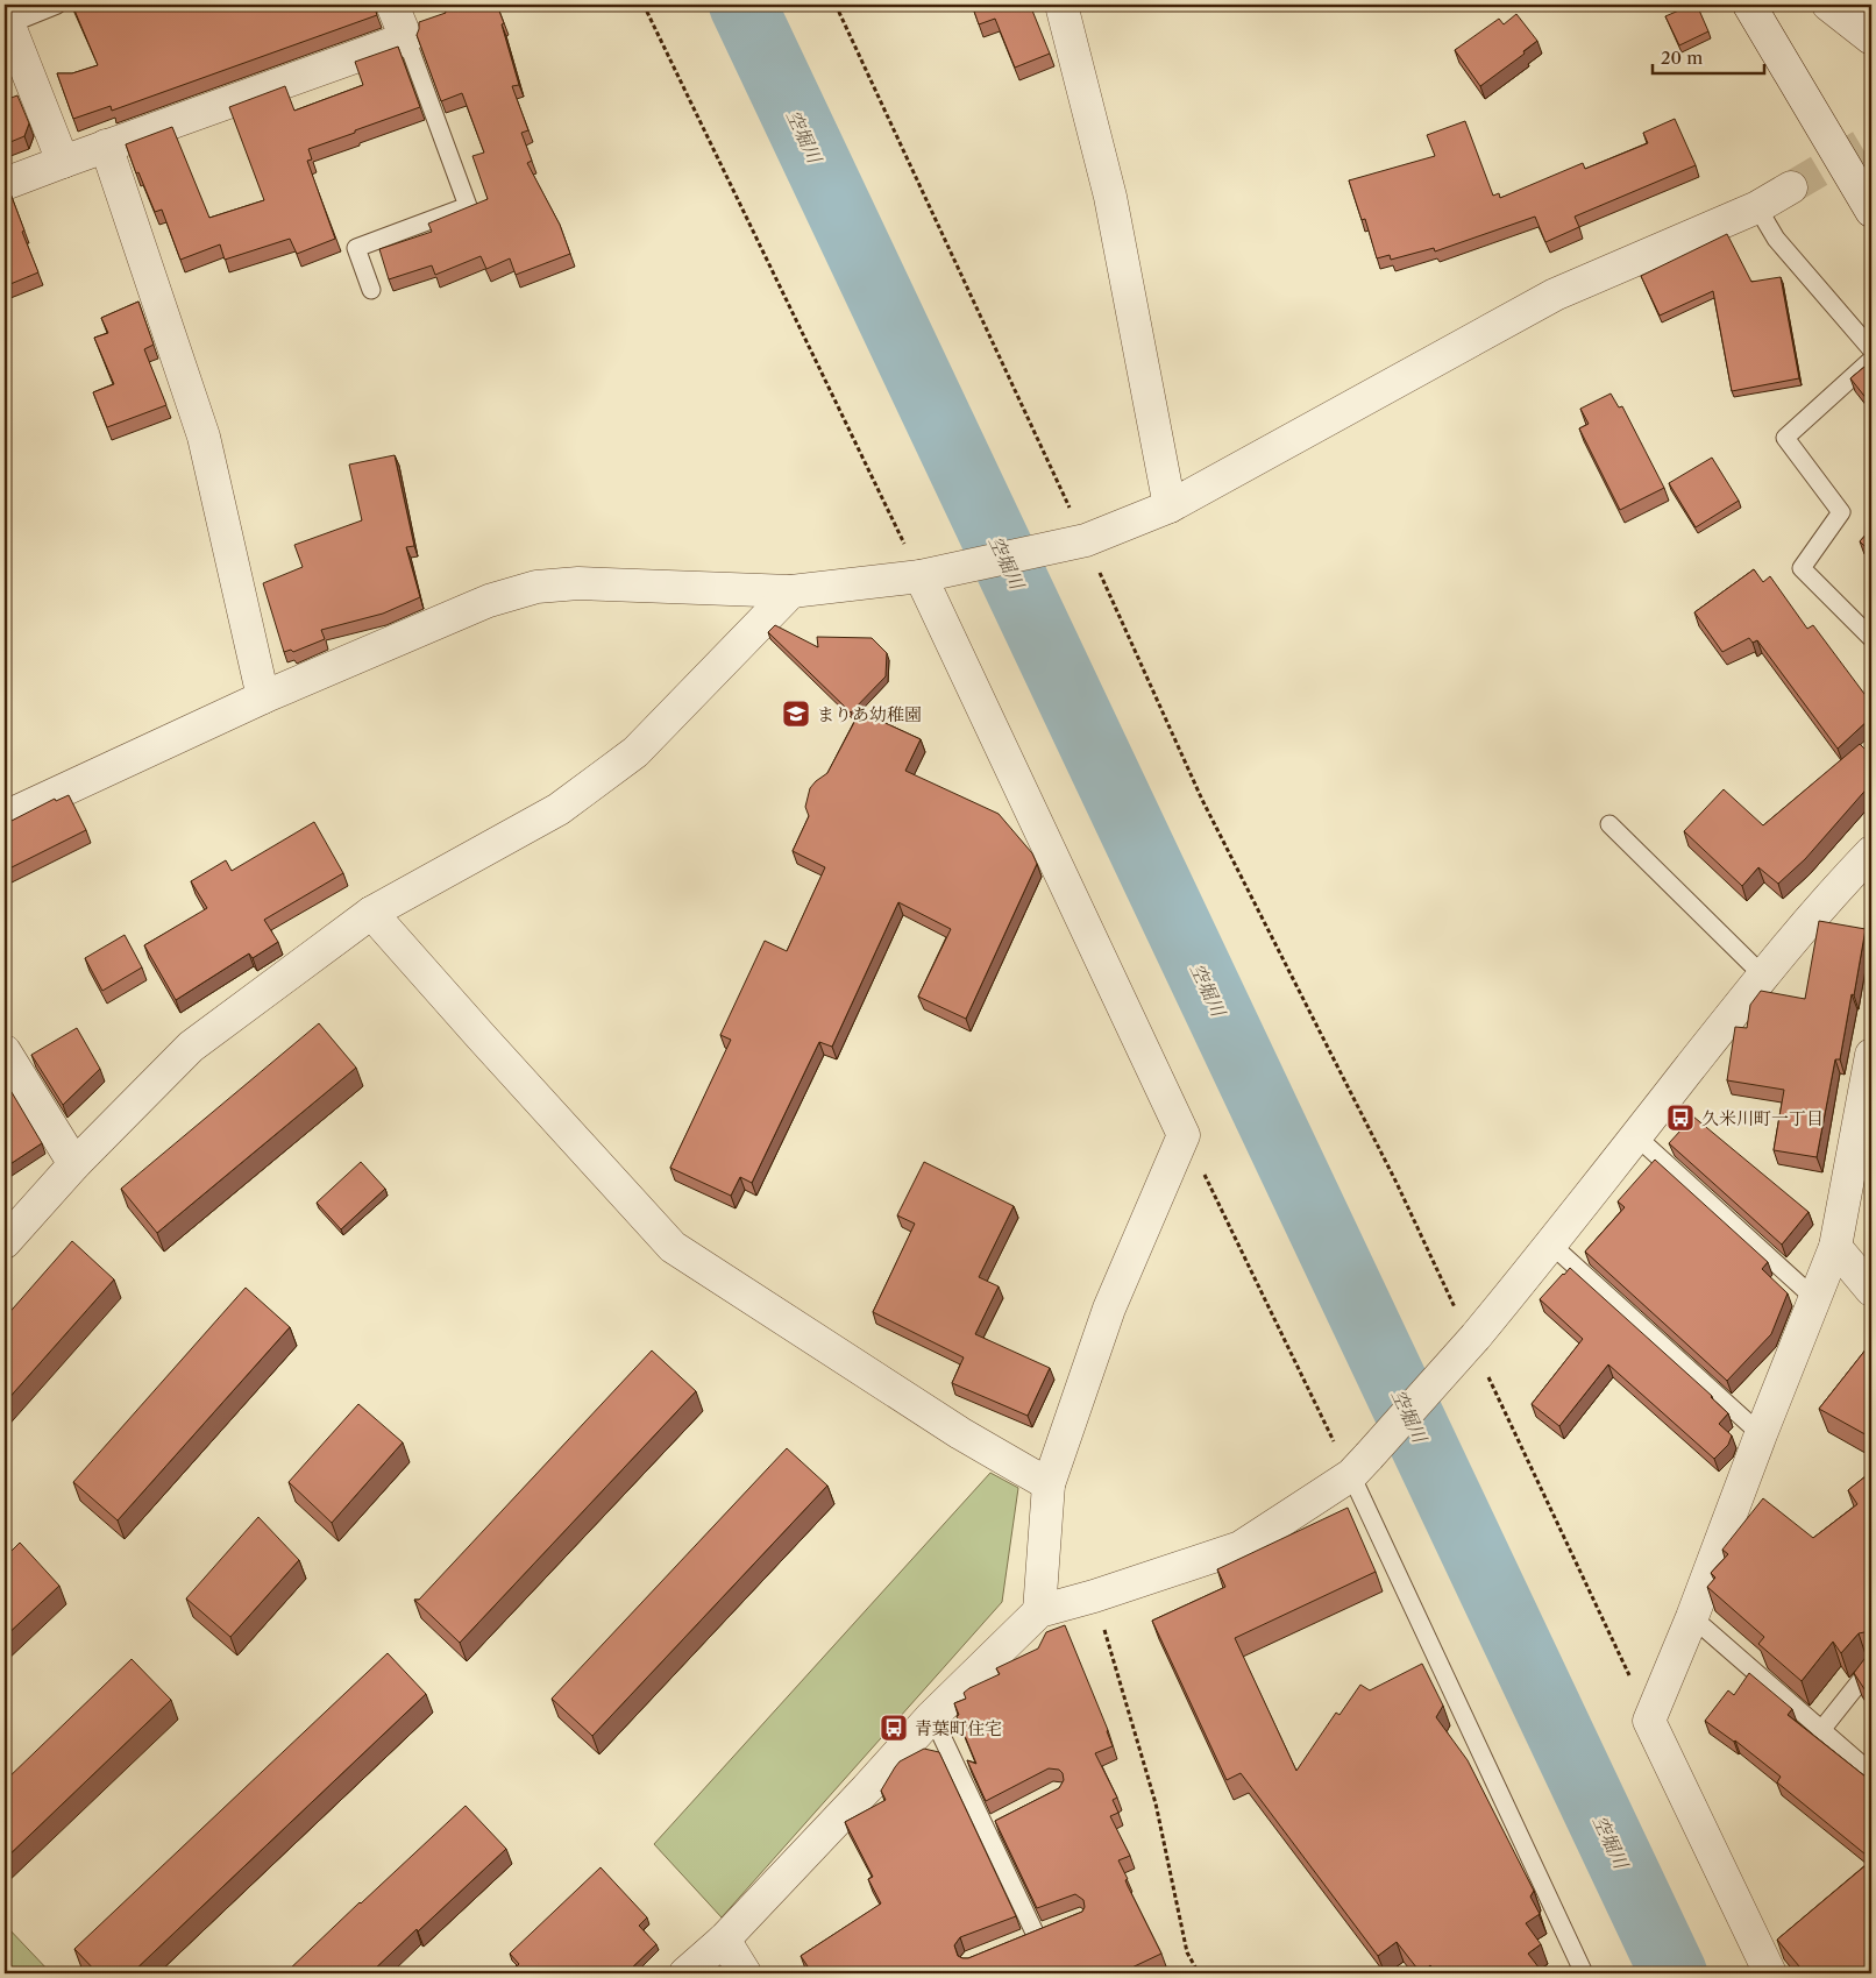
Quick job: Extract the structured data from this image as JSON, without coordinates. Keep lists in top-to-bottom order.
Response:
{
  "water": ["空堀川"],
  "places": {
    "school or university": ["まりあ幼稚園"],
    "bus stop": ["久米川町一丁目", "青葉町住宅"]
  },
  "scale_bar": "20 m"
}
